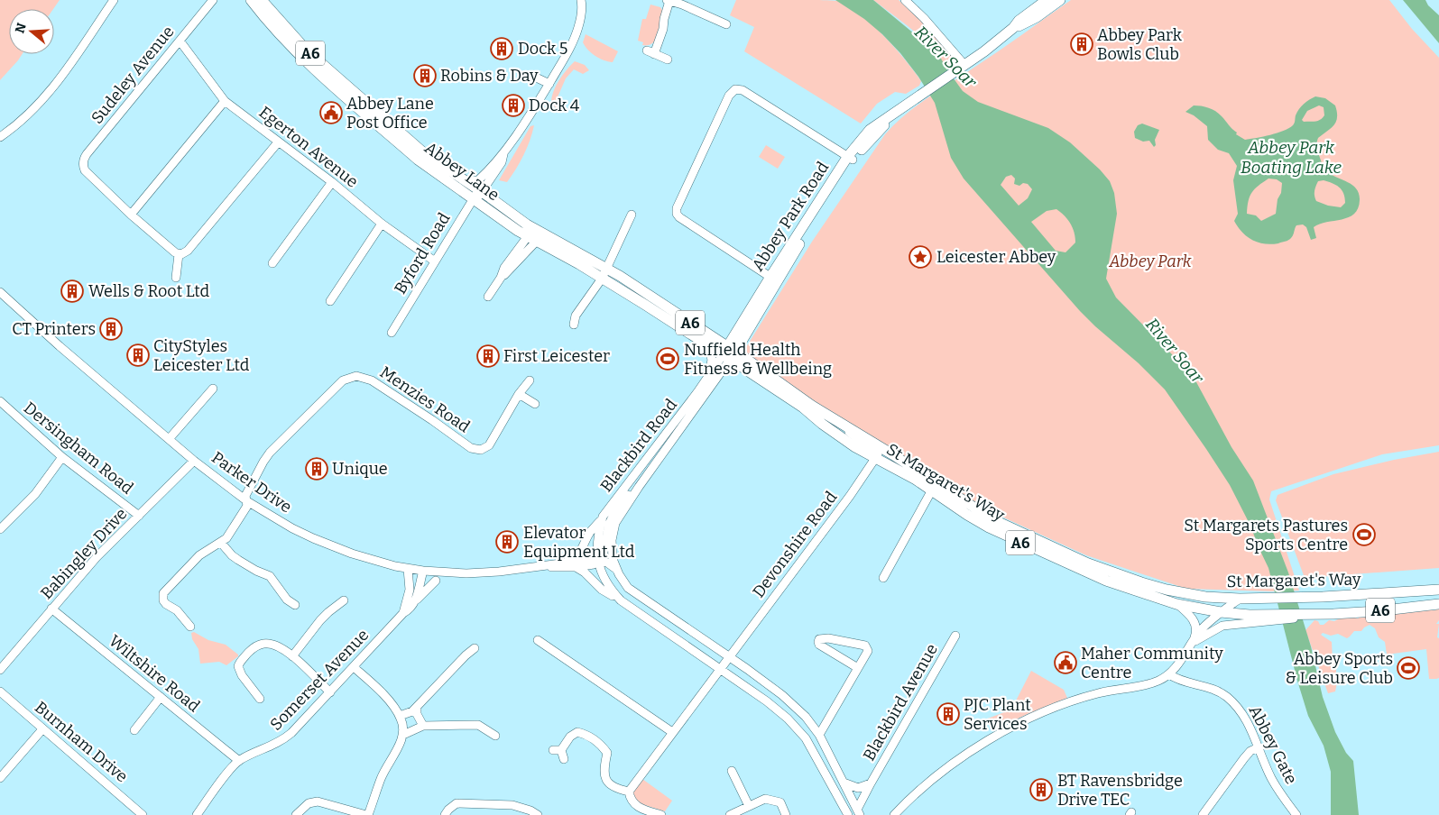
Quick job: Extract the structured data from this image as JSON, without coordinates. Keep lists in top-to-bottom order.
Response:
{
  "streets": {
    "main road": [
      "A6",
      "Abbey Lane",
      "Abbey Park Road",
      "St Margaret's Way"
    ],
    "street": [
      "Sudeley Avenue",
      "Egerton Avenue",
      "Byford Road",
      "Menzies Road",
      "Blackbird Road",
      "Dersingham Road",
      "Parker Drive",
      "Devonshire Road",
      "Babingley Drive",
      "Wiltshire Road",
      "Somerset Avenue",
      "Blackbird Avenue",
      "Burnham Drive",
      "Abbey Gate"
    ]
  },
  "crossings": [
    ["Sudeley Avenue", "Egerton Avenue"],
    ["Egerton Avenue", "Byford Road"],
    ["Abbey Lane", "Abbey Park Road"],
    ["Abbey Lane", "Byford Road"],
    ["Abbey Lane", "Blackbird Road"],
    ["Abbey Lane", "St Margaret's Way"],
    ["Abbey Park Road", "Blackbird Road"],
    ["Abbey Park Road", "St Margaret's Way"],
    ["Menzies Road", "Parker Drive"],
    ["Blackbird Road", "Parker Drive"],
    ["Blackbird Road", "St Margaret's Way"],
    ["Blackbird Road", "Devonshire Road"],
    ["Blackbird Road", "Blackbird Avenue"],
    ["Dersingham Road", "Babingley Drive"],
    ["Parker Drive", "Babingley Drive"],
    ["Parker Drive", "Somerset Avenue"],
    ["St Margaret's Way", "Devonshire Road"],
    ["Babingley Drive", "Wiltshire Road"],
    ["Wiltshire Road", "Somerset Avenue"]
  ],
  "water": ["River Soar", "Abbey Park Boating Lake"],
  "parks": ["Abbey Park"],
  "places": {
    "building": [
      "Abbey Park Bowls Club",
      "Dock 5",
      "Robins & Day",
      "Dock 4",
      "Wells & Root Ltd",
      "CT Printers",
      "CityStyles Leicester Ltd",
      "First Leicester",
      "Unique",
      "Elevator Equipment Ltd",
      "PJC Plant Services",
      "BT Ravensbridge Drive TEC"
    ],
    "public building": ["Abbey Lane Post Office", "Maher Community Centre"],
    "place": ["Leicester Abbey"],
    "sports": ["Nuffield Health Fitness & Wellbeing", "St Margarets Pastures Sports Centre", "Abbey Sports & Leisure Club"]
  },
  "north": "left"
}
